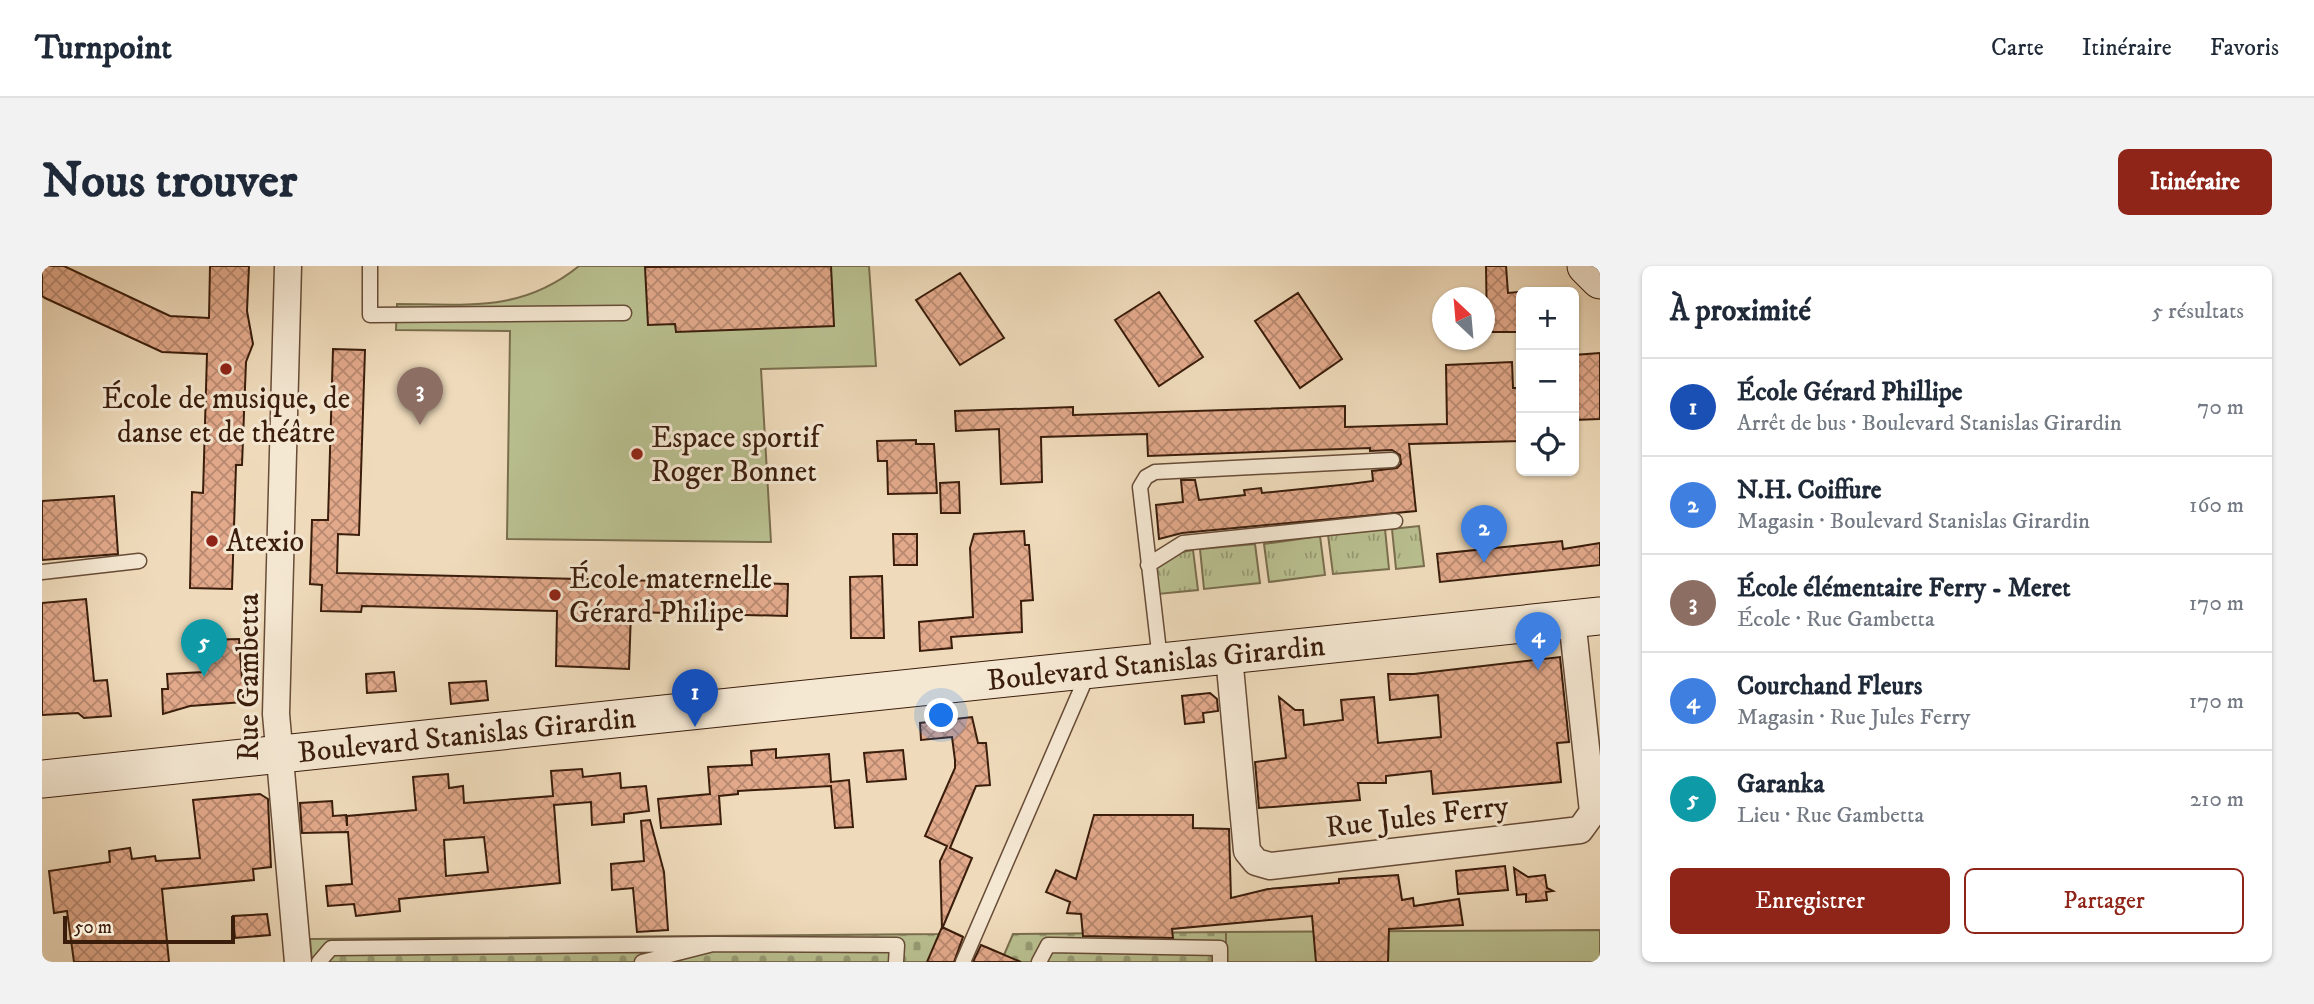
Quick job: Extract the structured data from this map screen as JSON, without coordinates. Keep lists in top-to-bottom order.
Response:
{
  "streets": {
    "main road": ["Boulevard Stanislas Girardin"],
    "street": ["Rue Gambetta", "Rue Jules Ferry"]
  },
  "crossings": [
    ["Boulevard Stanislas Girardin", "Rue Gambetta"],
    ["Boulevard Stanislas Girardin", "Rue Jules Ferry"]
  ],
  "places": [
    "École de musique, de danse et de théâtre",
    "Espace sportif Roger Bonnet",
    "Atexio",
    "École maternelle Gérard Philipe"
  ],
  "scale_bar": "50 m",
  "north": "top left",
  "page": {
    "header": "Turnpoint",
    "nav": ["Carte", "Itinéraire", "Favoris"],
    "buttons": [
      "Itinéraire",
      ["Enregistrer", "Partager"]
    ],
    "title": "Nous trouver",
    "heading": ["À proximité", "5 résultats"],
    "map_buttons": ["+", "−"],
    "list": [
      {
        "mark": "1",
        "name": "École Gérard Phillipe",
        "note": "Arrêt de bus · Boulevard Stanislas Girardin",
        "value": "70 m"
      },
      {
        "mark": "2",
        "name": "N.H. Coiffure",
        "note": "Magasin · Boulevard Stanislas Girardin",
        "value": "160 m"
      },
      {
        "mark": "3",
        "name": "École élémentaire Ferry - Meret",
        "note": "École · Rue Gambetta",
        "value": "170 m"
      },
      {
        "mark": "4",
        "name": "Courchand Fleurs",
        "note": "Magasin · Rue Jules Ferry",
        "value": "170 m"
      },
      {
        "mark": "5",
        "name": "Garanka",
        "note": "Lieu · Rue Gambetta",
        "value": "210 m"
      }
    ],
    "pins": [
      "3",
      "2",
      "4",
      "5",
      "1"
    ],
    "scale": "50 m"
  }
}
